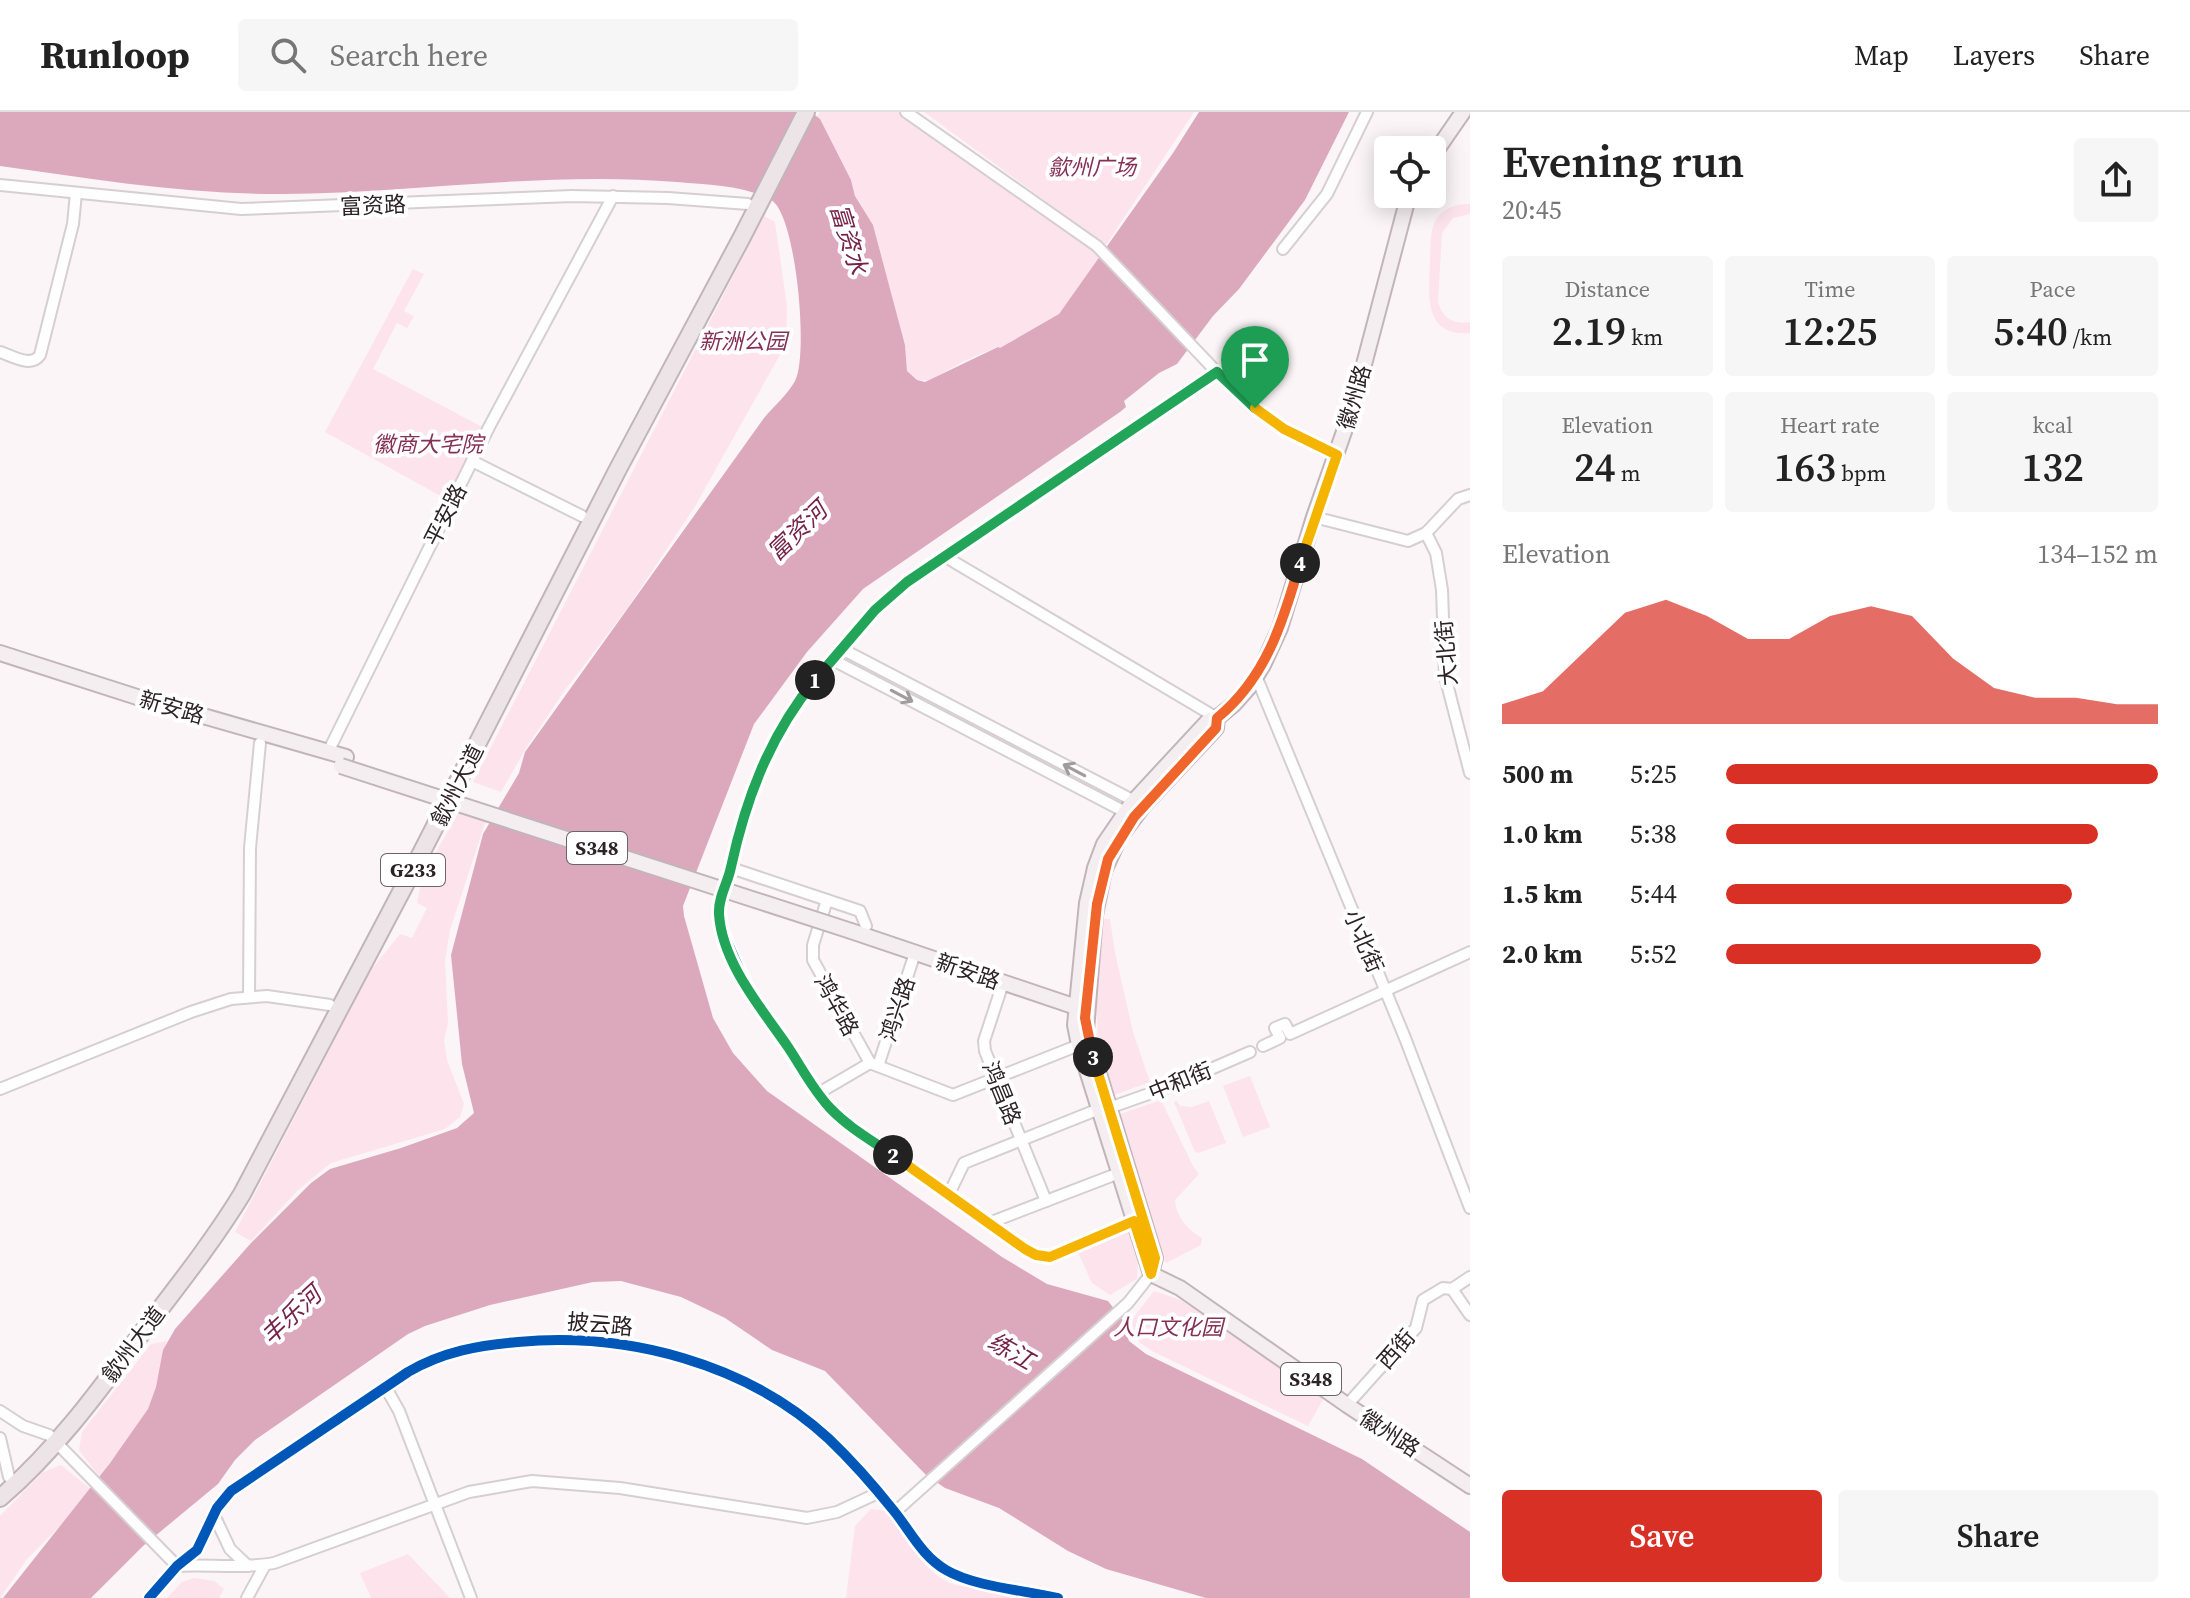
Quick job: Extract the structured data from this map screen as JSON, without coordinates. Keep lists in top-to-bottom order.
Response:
{
  "streets": {
    "highway": ["歙州大道", "G233"],
    "main road": ["徽州路", "新安路", "S348"],
    "street": [
      "富资路",
      "平安路",
      "大北街",
      "小北街",
      "鸿华路",
      "鸿兴路",
      "中和街",
      "鸿昌路",
      "披云路",
      "西街"
    ]
  },
  "crossings": [
    ["富资路", "平安路"],
    ["富资路", "歙州大道"],
    ["富资路", "G233"],
    ["徽州路", "新安路"],
    ["徽州路", "小北街"],
    ["徽州路", "中和街"],
    ["徽州路", "西街"],
    ["平安路", "新安路"],
    ["新安路", "S348"],
    ["新安路", "鸿兴路"],
    ["新安路", "鸿昌路"],
    ["歙州大道", "G233"],
    ["鸿华路", "鸿兴路"],
    ["中和街", "鸿昌路"]
  ],
  "water": [
    "富资水",
    "富资河",
    "丰乐河",
    "练江"
  ],
  "parks": [
    "歙州广场",
    "新洲公园",
    "徽商大宅院",
    "人口文化园"
  ],
  "page": {
    "header": "Runloop",
    "search": "Search here",
    "nav": ["Map", "Layers", "Share"],
    "heading": ["Evening run", "20:45"],
    "stats": [
      ["Distance", "2.19 km"],
      ["Time", "12:25"],
      ["Pace", "5:40 /km"],
      ["Elevation", "24 m"],
      ["Heart rate", "163 bpm"],
      ["kcal", "132"]
    ],
    "chart": ["Elevation", "134–152 m"],
    "pins": [
      "4",
      "1",
      "3",
      "2"
    ],
    "list": [
      {
        "name": "500 m",
        "note": "5:25"
      },
      {
        "name": "1.0 km",
        "note": "5:38"
      },
      {
        "name": "1.5 km",
        "note": "5:44"
      },
      {
        "name": "2.0 km",
        "note": "5:52"
      }
    ],
    "buttons": ["Save", "Share"]
  }
}
